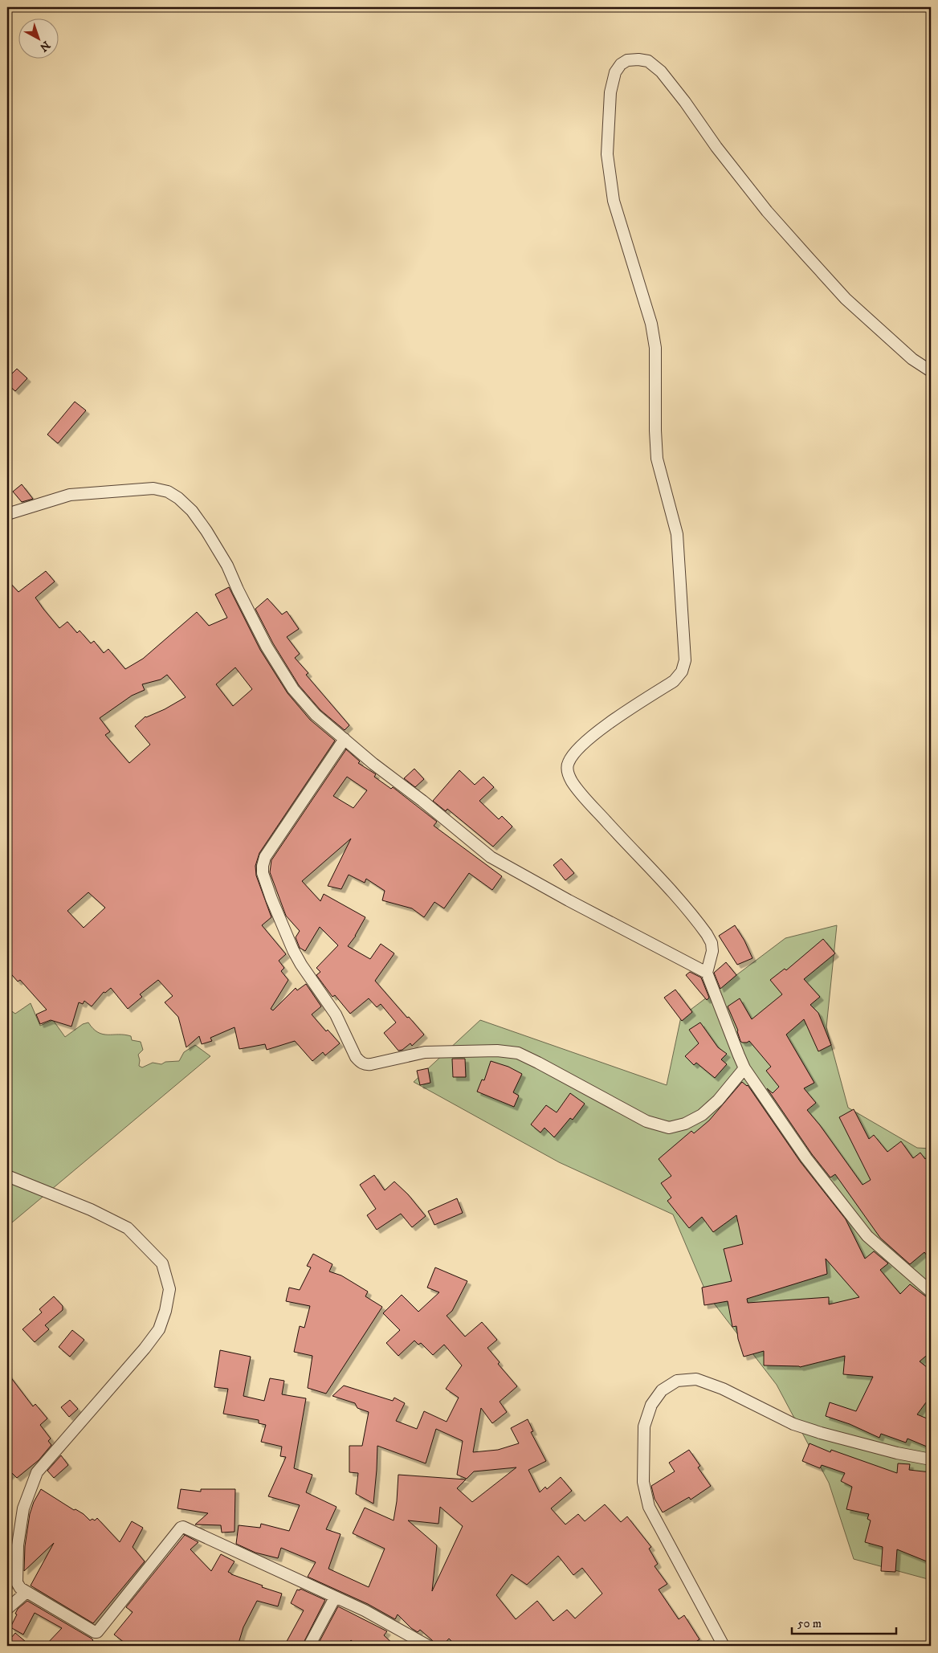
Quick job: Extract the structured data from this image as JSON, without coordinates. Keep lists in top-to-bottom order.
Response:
{
  "scale_bar": "50 m",
  "north": "bottom right"
}
